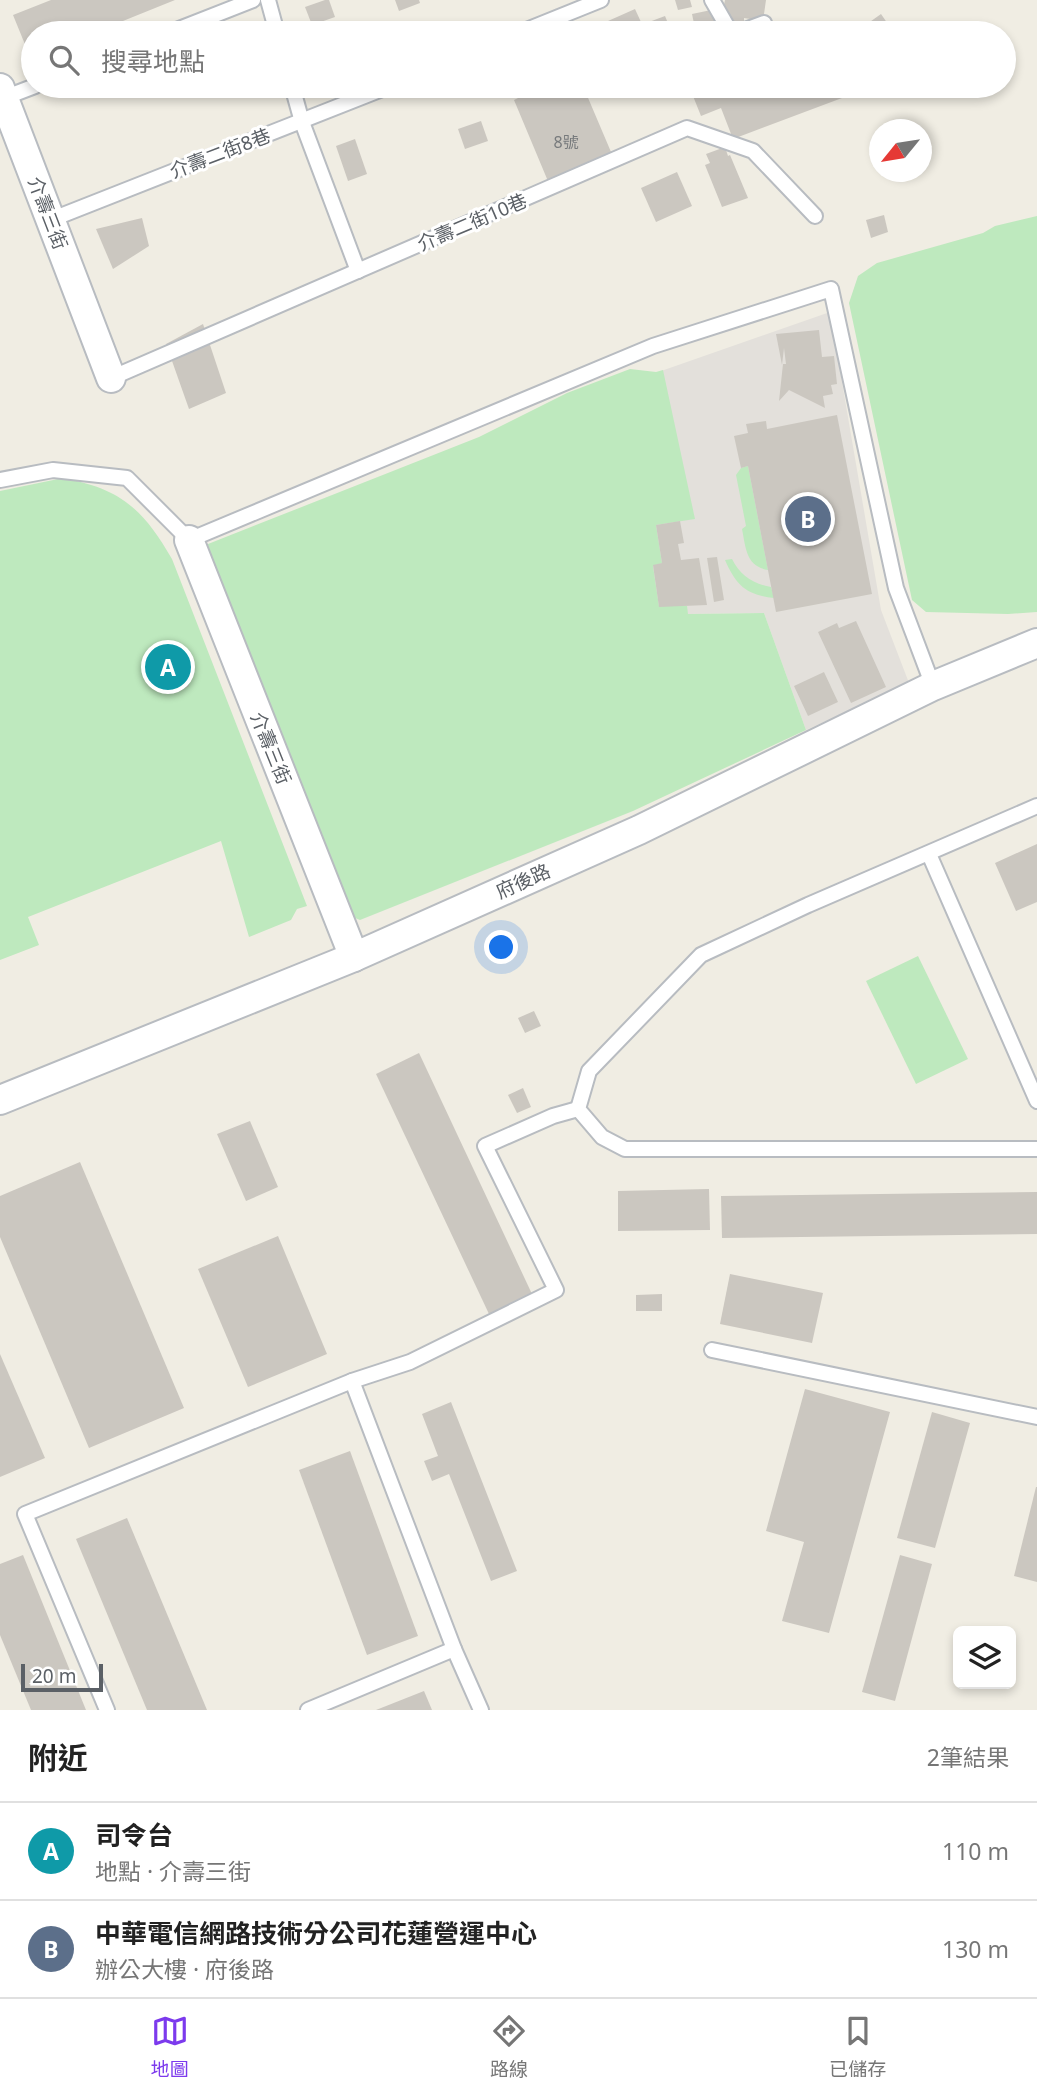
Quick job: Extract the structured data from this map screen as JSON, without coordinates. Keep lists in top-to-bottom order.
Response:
{
  "streets": {
    "street": ["介壽三街", "府後路"],
    "lane": ["介壽二街8巷", "介壽二街10巷"]
  },
  "crossings": [
    ["介壽二街8巷", "介壽三街"],
    ["介壽三街", "介壽二街10巷"],
    ["介壽三街", "府後路"]
  ],
  "house_numbers": ["8號"],
  "scale_bar": "20 m",
  "north": "bottom left",
  "page": {
    "search": "搜尋地點",
    "pins": ["B", "A"],
    "scale": "20 m",
    "heading": ["附近", "2筆結果"],
    "list": [
      {
        "mark": "A",
        "name": "司令台",
        "note": "地點 · 介壽三街",
        "value": "110 m"
      },
      {
        "mark": "B",
        "name": "中華電信網路技術分公司花蓮營運中心",
        "note": "辦公大樓 · 府後路",
        "value": "130 m"
      }
    ],
    "nav": ["地圖", "路線", "已儲存"]
  }
}
